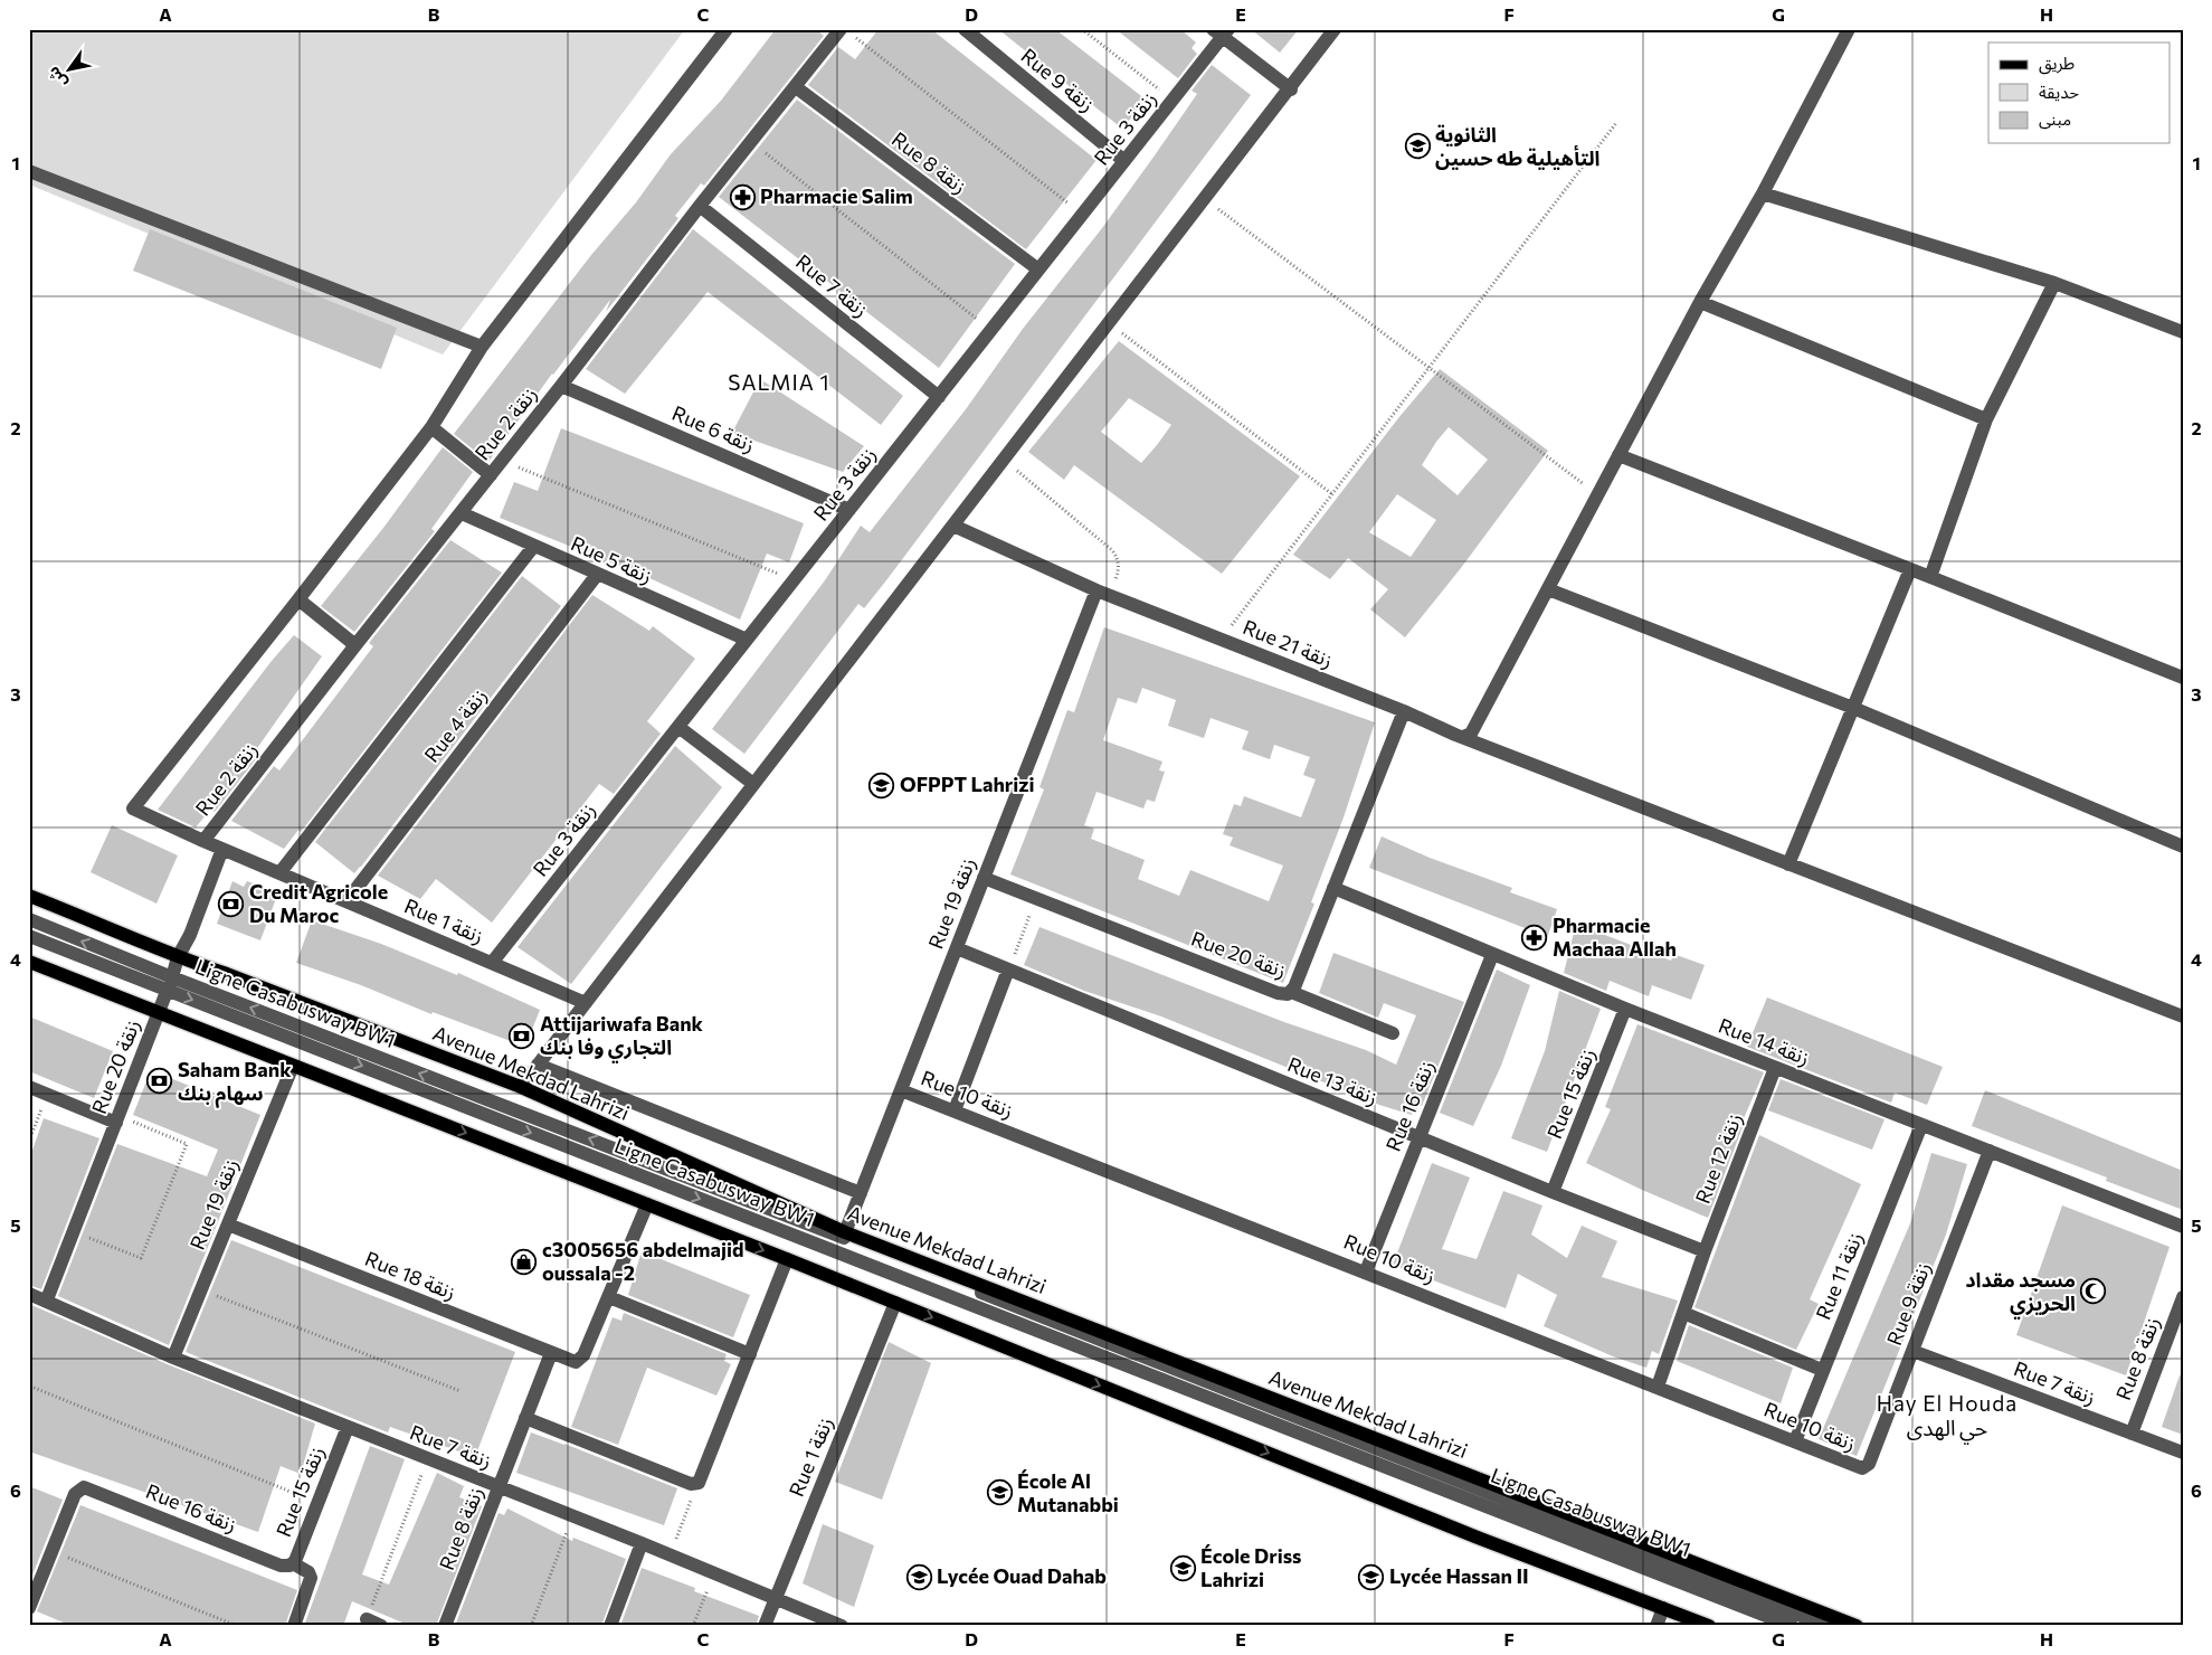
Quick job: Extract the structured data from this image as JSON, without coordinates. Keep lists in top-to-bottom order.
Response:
{
  "streets": {
    "main road": ["Avenue Mekdad Lahrizi"],
    "street": [
      "Rue 9 زنقة",
      "Rue 3 زنقة",
      "Rue 8 زنقة",
      "Rue 7 زنقة",
      "Rue 2 زنقة",
      "Rue 6 زنقة",
      "Rue 5 زنقة",
      "Rue 21 زنقة",
      "Rue 4 زنقة",
      "Rue 19 زنقة",
      "Rue 1 زنقة",
      "Rue 20 زنقة",
      "Ligne Casabusway BW1",
      "Rue 14 زنقة",
      "Rue 13 زنقة",
      "Rue 15 زنقة",
      "Rue 10 زنقة",
      "Rue 16 زنقة",
      "Rue 12 زنقة",
      "Rue 18 زنقة",
      "Rue 11 زنقة"
    ]
  },
  "crossings": [
    ["Rue 9 زنقة", "Rue 3 زنقة"],
    ["Rue 9 زنقة", "Rue 7 زنقة"],
    ["Rue 9 زنقة", "Rue 14 زنقة"],
    ["Rue 9 زنقة", "Rue 10 زنقة"],
    ["Rue 3 زنقة", "Rue 8 زنقة"],
    ["Rue 3 زنقة", "Rue 7 زنقة"],
    ["Rue 3 زنقة", "Rue 6 زنقة"],
    ["Rue 3 زنقة", "Rue 5 زنقة"],
    ["Rue 3 زنقة", "Rue 1 زنقة"],
    ["Rue 8 زنقة", "Rue 7 زنقة"],
    ["Rue 8 زنقة", "Rue 2 زنقة"],
    ["Rue 8 زنقة", "Rue 18 زنقة"],
    ["Rue 7 زنقة", "Rue 2 زنقة"],
    ["Rue 7 زنقة", "Rue 19 زنقة"],
    ["Rue 7 زنقة", "Rue 1 زنقة"],
    ["Rue 7 زنقة", "Rue 20 زنقة"],
    ["Rue 7 زنقة", "Rue 15 زنقة"],
    ["Rue 2 زنقة", "Rue 6 زنقة"],
    ["Rue 2 زنقة", "Rue 5 زنقة"],
    ["Rue 2 زنقة", "Rue 1 زنقة"],
    ["Rue 5 زنقة", "Rue 4 زنقة"],
    ["Rue 21 زنقة", "Rue 19 زنقة"],
    ["Rue 21 زنقة", "Rue 20 زنقة"],
    ["Rue 4 زنقة", "Rue 1 زنقة"],
    ["Rue 19 زنقة", "Rue 20 زنقة"],
    ["Rue 19 زنقة", "Avenue Mekdad Lahrizi"],
    ["Rue 19 زنقة", "Rue 13 زنقة"],
    ["Rue 19 زنقة", "Rue 10 زنقة"],
    ["Rue 19 زنقة", "Rue 18 زنقة"],
    ["Rue 1 زنقة", "Rue 20 زنقة"],
    ["Rue 20 زنقة", "Ligne Casabusway BW1"],
    ["Rue 20 زنقة", "Rue 14 زنقة"],
    ["Rue 20 زنقة", "Avenue Mekdad Lahrizi"],
    ["Rue 14 زنقة", "Rue 15 زنقة"],
    ["Rue 14 زنقة", "Rue 16 زنقة"],
    ["Rue 14 زنقة", "Rue 12 زنقة"],
    ["Rue 14 زنقة", "Rue 11 زنقة"],
    ["Rue 13 زنقة", "Rue 15 زنقة"],
    ["Rue 13 زنقة", "Rue 16 زنقة"],
    ["Rue 13 زنقة", "Rue 12 زنقة"],
    ["Rue 15 زنقة", "Rue 16 زنقة"],
    ["Rue 10 زنقة", "Rue 16 زنقة"],
    ["Rue 10 زنقة", "Rue 12 زنقة"],
    ["Rue 10 زنقة", "Rue 11 زنقة"]
  ],
  "districts": ["SALMIA 1", "Hay El Houda حي الهدى"],
  "places": {
    "school or university": [
      "الثانوية التأهيلية طه حسين",
      "OFPPT Lahrizi",
      "École Al Mutanabbi",
      "École Driss Lahrizi",
      "Lycée Ouad Dahab",
      "Lycée Hassan II"
    ],
    "pharmacy": ["Pharmacie Salim", "Pharmacie Machaa Allah"],
    "bank": ["Credit Agricole Du Maroc", "Attijariwafa Bank التجاري وفا بنك", "Saham Bank سهام بنك"],
    "shop": ["c3005656 abdelmajid oussala -2"],
    "mosque": ["مسجد مقداد الحريزي"]
  },
  "legend": ["طريق", "حديقة", "مبنى"],
  "north": "bottom left",
  "grid": {
    "columns": [
      "A",
      "B",
      "C",
      "D",
      "E",
      "F",
      "G",
      "H"
    ],
    "rows": [
      "1",
      "2",
      "3",
      "4",
      "5",
      "6"
    ]
  }
}
